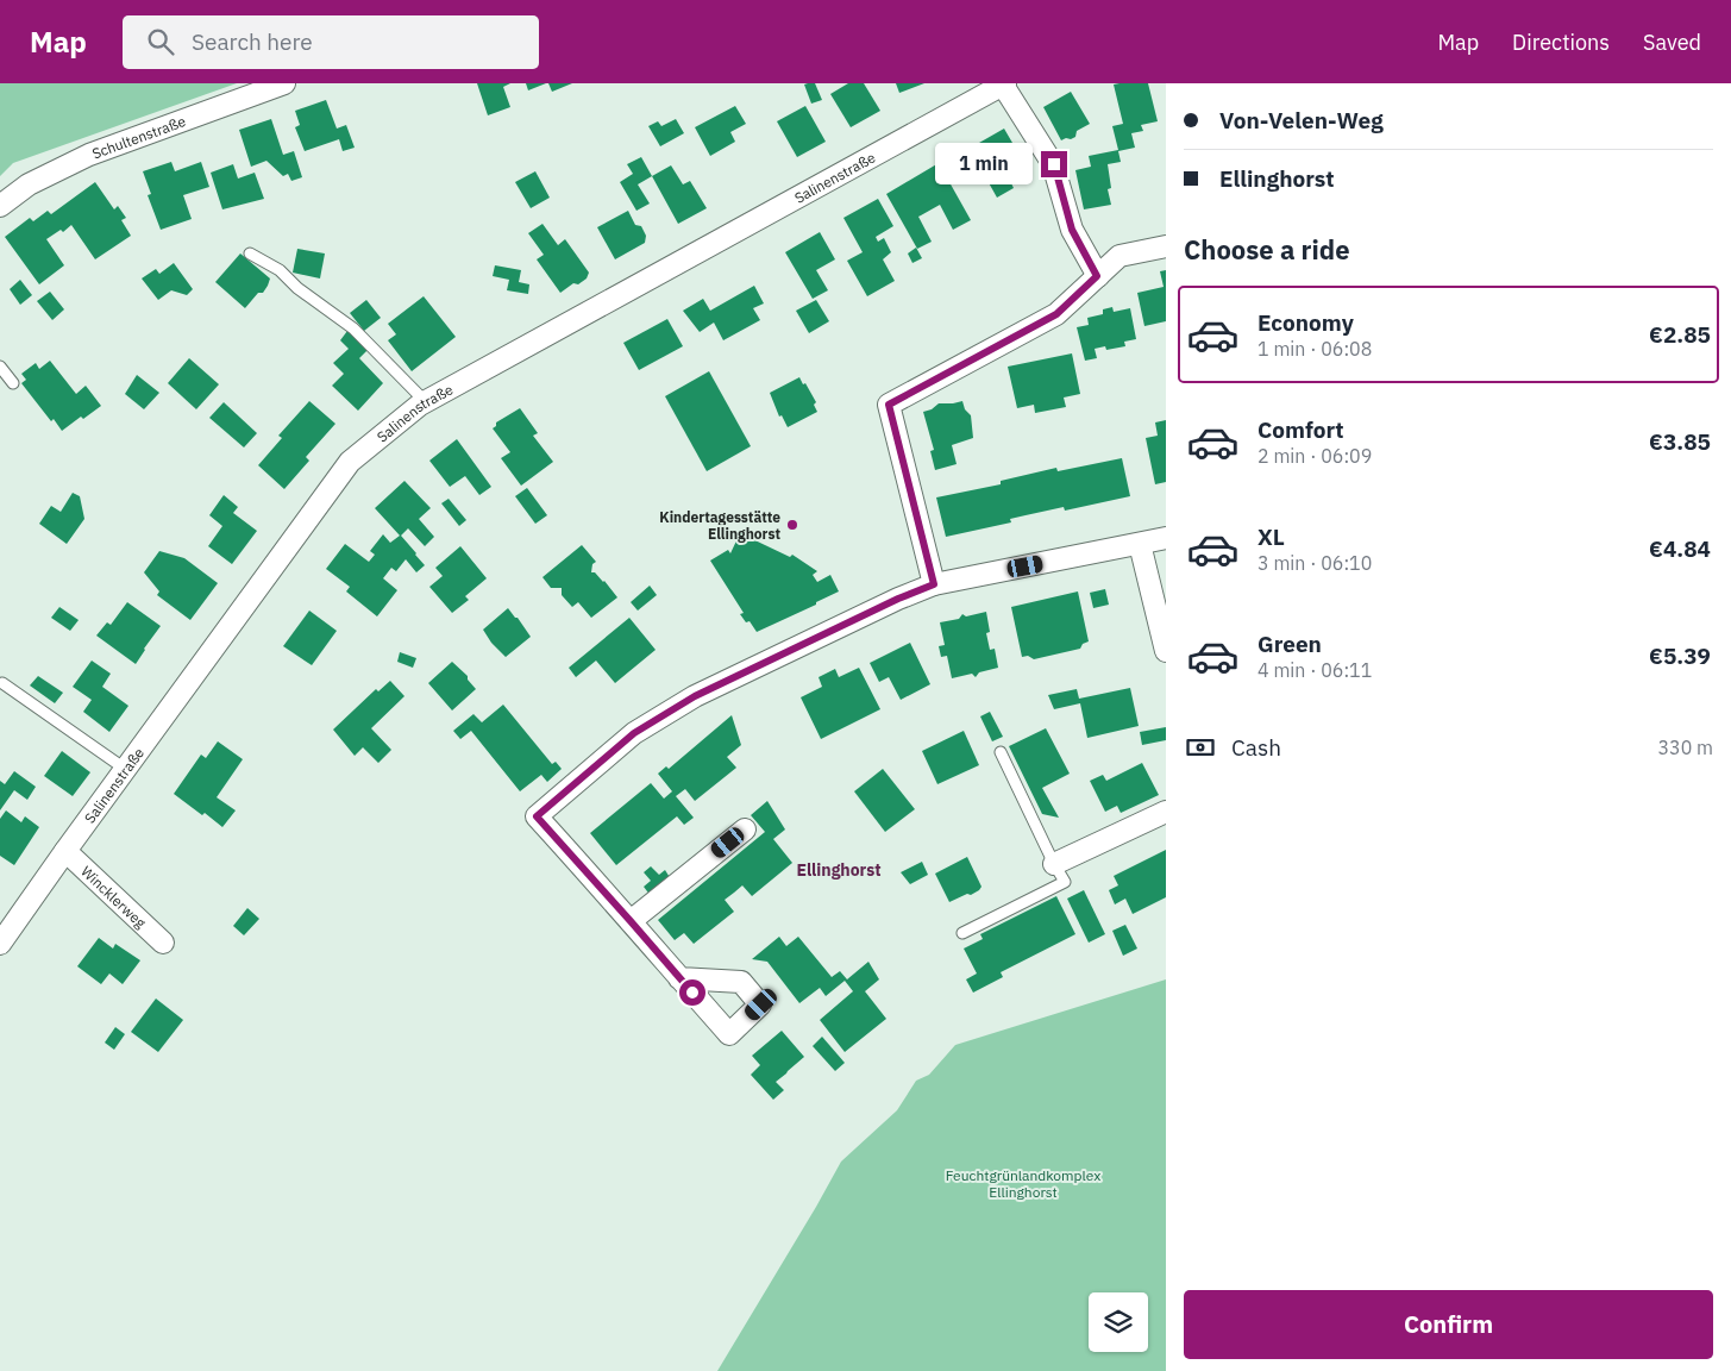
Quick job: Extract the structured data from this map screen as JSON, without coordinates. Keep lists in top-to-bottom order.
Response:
{
  "streets": {
    "street": ["Schultenstraße", "Salinenstraße", "Wincklerweg"]
  },
  "crossings": [
    ["Salinenstraße", "Wincklerweg"]
  ],
  "districts": ["Ellinghorst"],
  "parks": ["Feuchtgrünlandkomplex Ellinghorst"],
  "places": ["Kindertagesstätte Ellinghorst"],
  "page": {
    "header": "Map",
    "search": "Search here",
    "nav": ["Map", "Directions", "Saved"],
    "banner": ["Von-Velen-Weg", "Ellinghorst"],
    "bubble": "1 min",
    "heading": "Choose a ride",
    "list": [
      {
        "name": "Economy",
        "note": "1 min · 06:08",
        "value": "€2.85"
      },
      {
        "name": "Comfort",
        "note": "2 min · 06:09",
        "value": "€3.85"
      },
      {
        "name": "XL",
        "note": "3 min · 06:10",
        "value": "€4.84"
      },
      {
        "name": "Green",
        "note": "4 min · 06:11",
        "value": "€5.39"
      }
    ],
    "pay": ["Cash", "330 m"],
    "buttons": "Confirm"
  }
}
